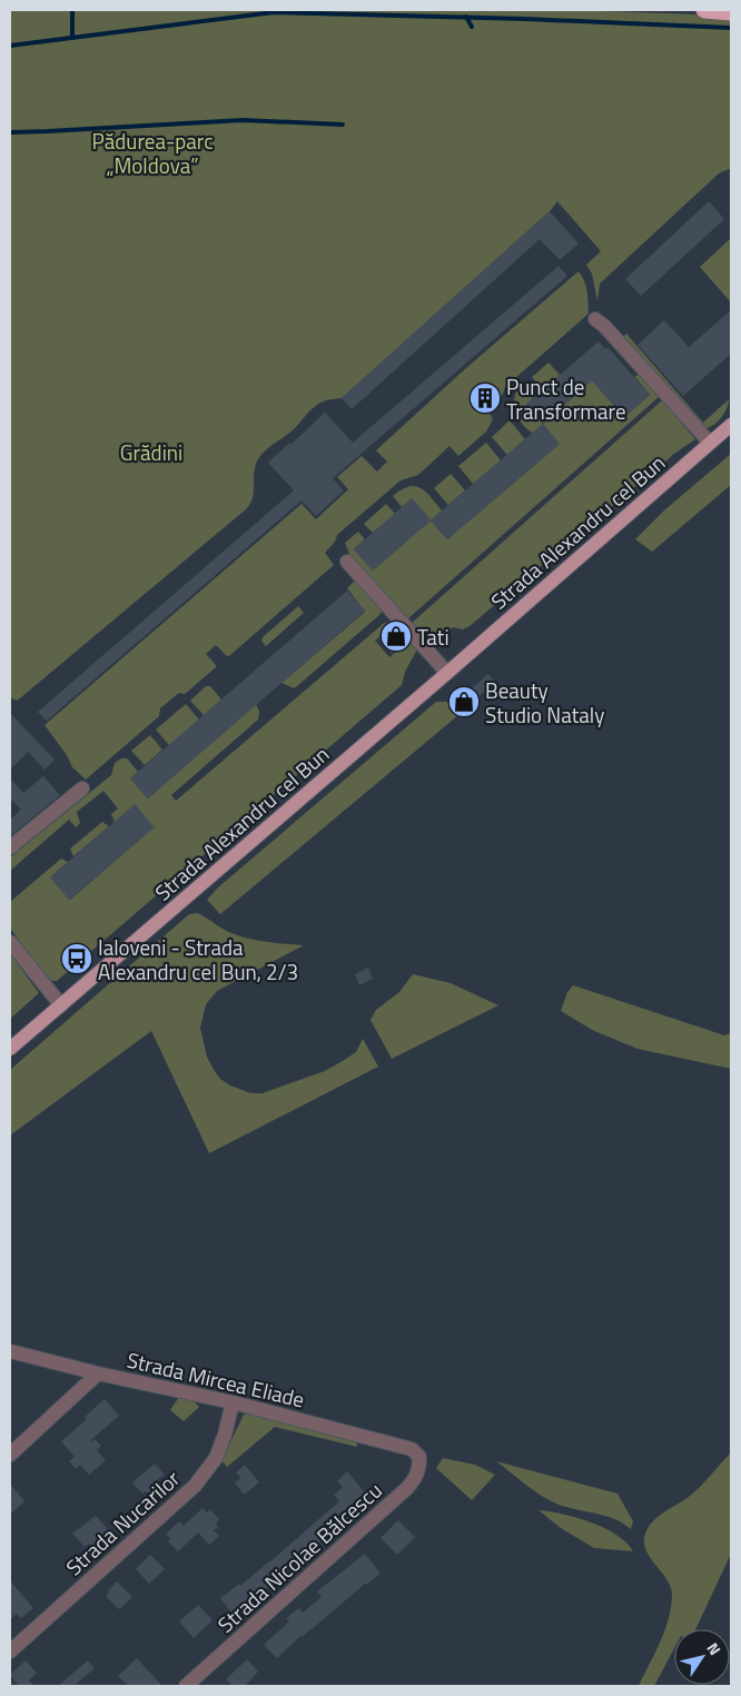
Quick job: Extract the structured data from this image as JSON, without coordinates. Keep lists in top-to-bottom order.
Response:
{
  "streets": {
    "main road": ["Strada Alexandru cel Bun"],
    "street": ["Strada Mircea Eliade", "Strada Nucarilor", "Strada Nicolae Bălcescu"]
  },
  "crossings": [
    ["Strada Mircea Eliade", "Strada Nucarilor"],
    ["Strada Mircea Eliade", "Strada Nicolae Bălcescu"]
  ],
  "parks": ["Pădurea-parc „Moldova”", "Grădini"],
  "places": {
    "building": ["Punct de Transformare"],
    "shop": ["Tati", "Beauty Studio Nataly"],
    "bus stop": ["Ialoveni - Strada Alexandru cel Bun, 2/3"]
  },
  "north": "top right"
}
